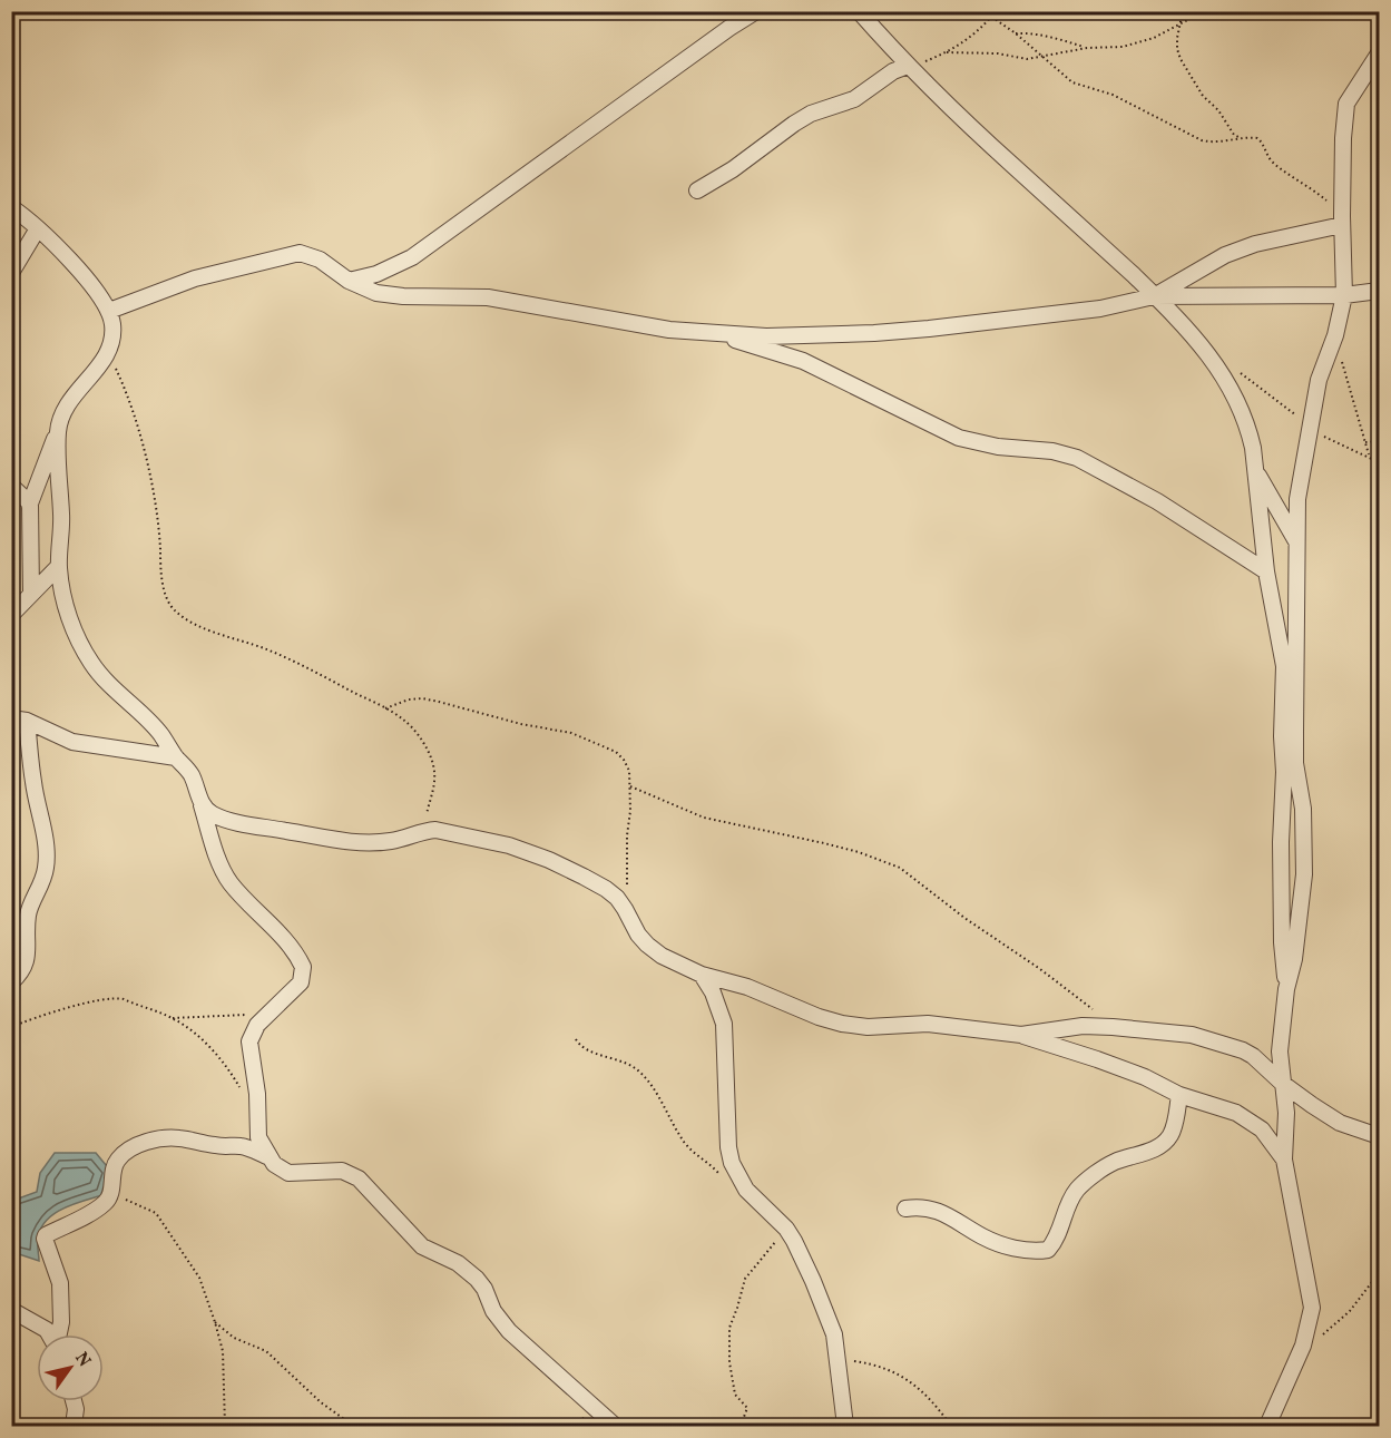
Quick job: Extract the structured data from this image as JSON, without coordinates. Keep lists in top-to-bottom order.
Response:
{
  "north": "top right"
}
